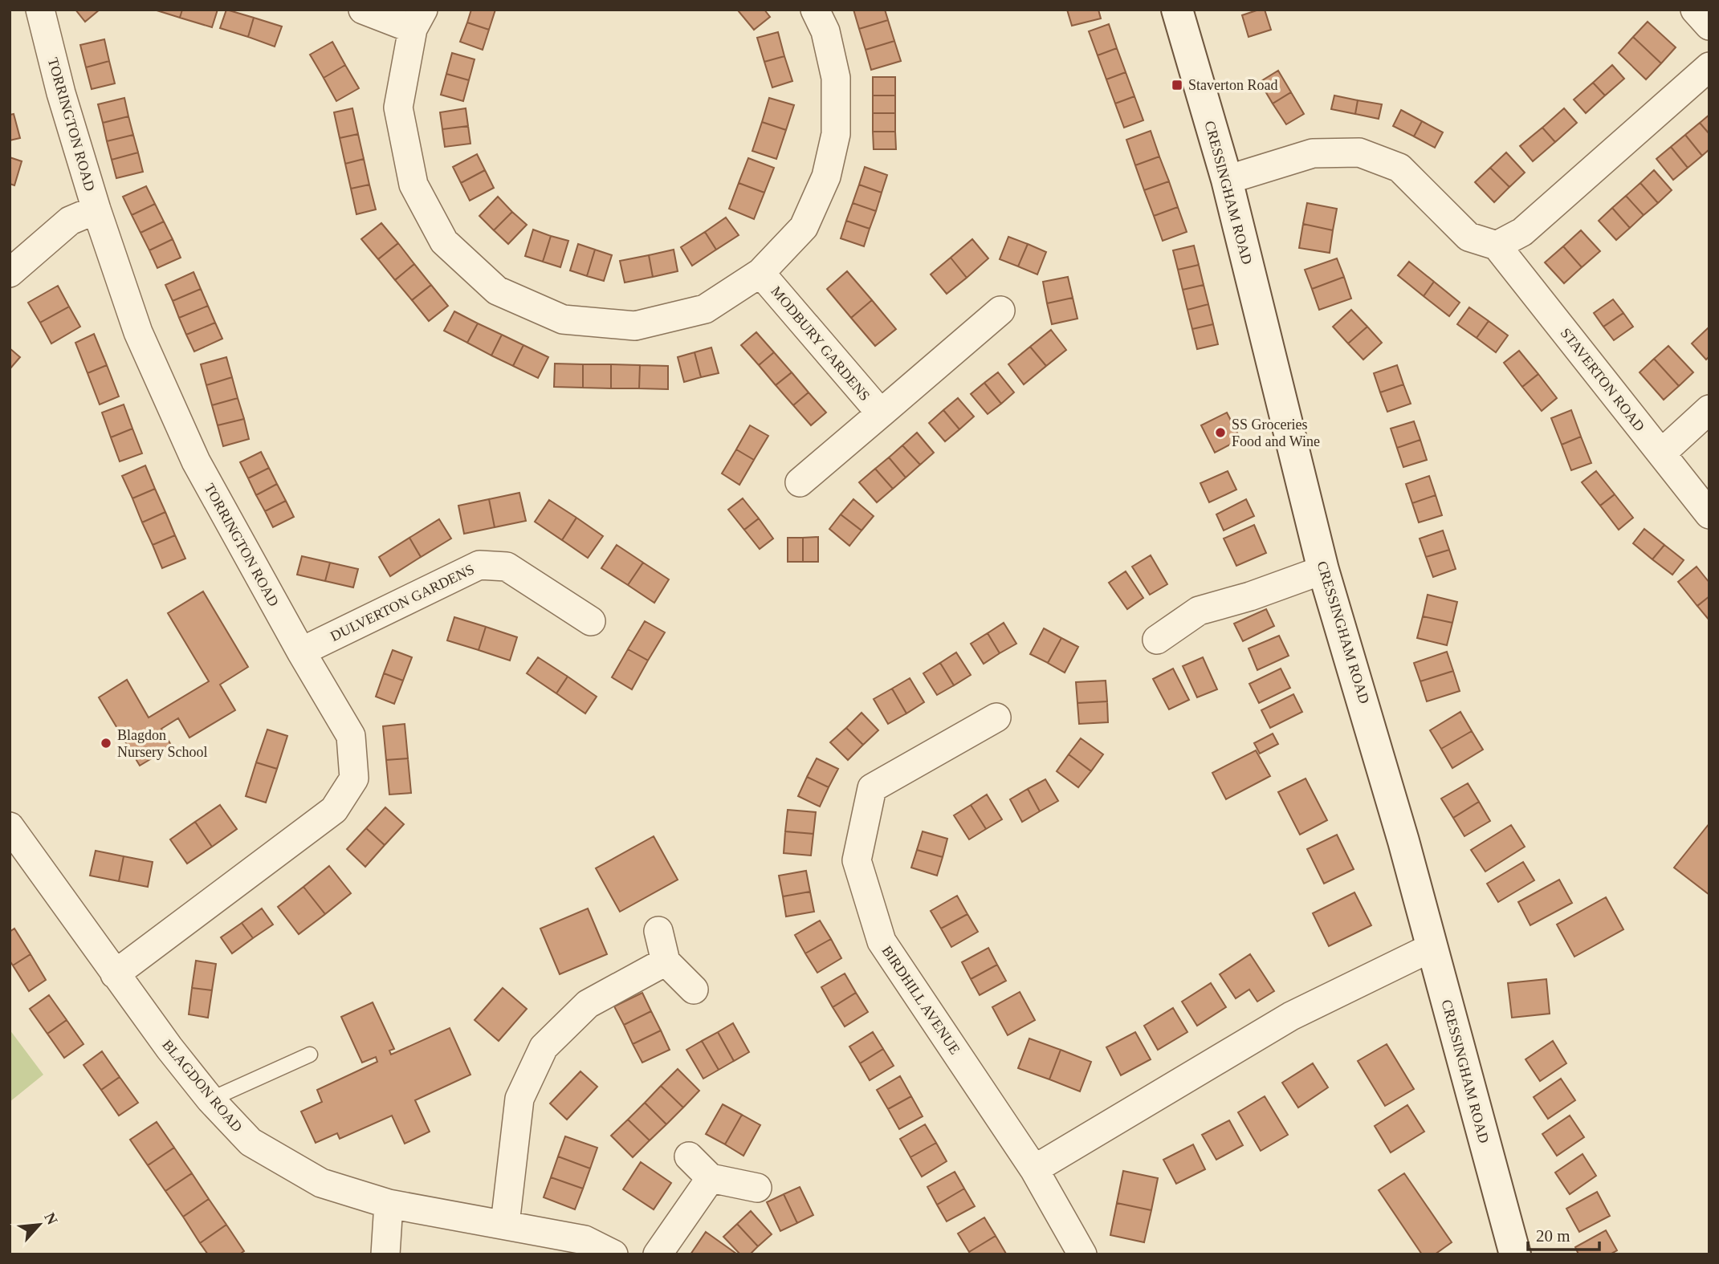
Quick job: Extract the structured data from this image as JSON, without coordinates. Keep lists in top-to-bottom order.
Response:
{
  "streets": {
    "street": [
      "TORRINGTON ROAD",
      "CRESSINGHAM ROAD",
      "MODBURY GARDENS",
      "STAVERTON ROAD",
      "DULVERTON GARDENS",
      "BIRDHILL AVENUE",
      "BLAGDON ROAD"
    ]
  },
  "crossings": [
    ["TORRINGTON ROAD", "DULVERTON GARDENS"],
    ["TORRINGTON ROAD", "BLAGDON ROAD"]
  ],
  "places": {
    "transit": ["Staverton Road"],
    "other": ["SS Groceries Food and Wine", "Blagdon Nursery School"]
  },
  "scale_bar": "20 m",
  "north": "top right"
}
